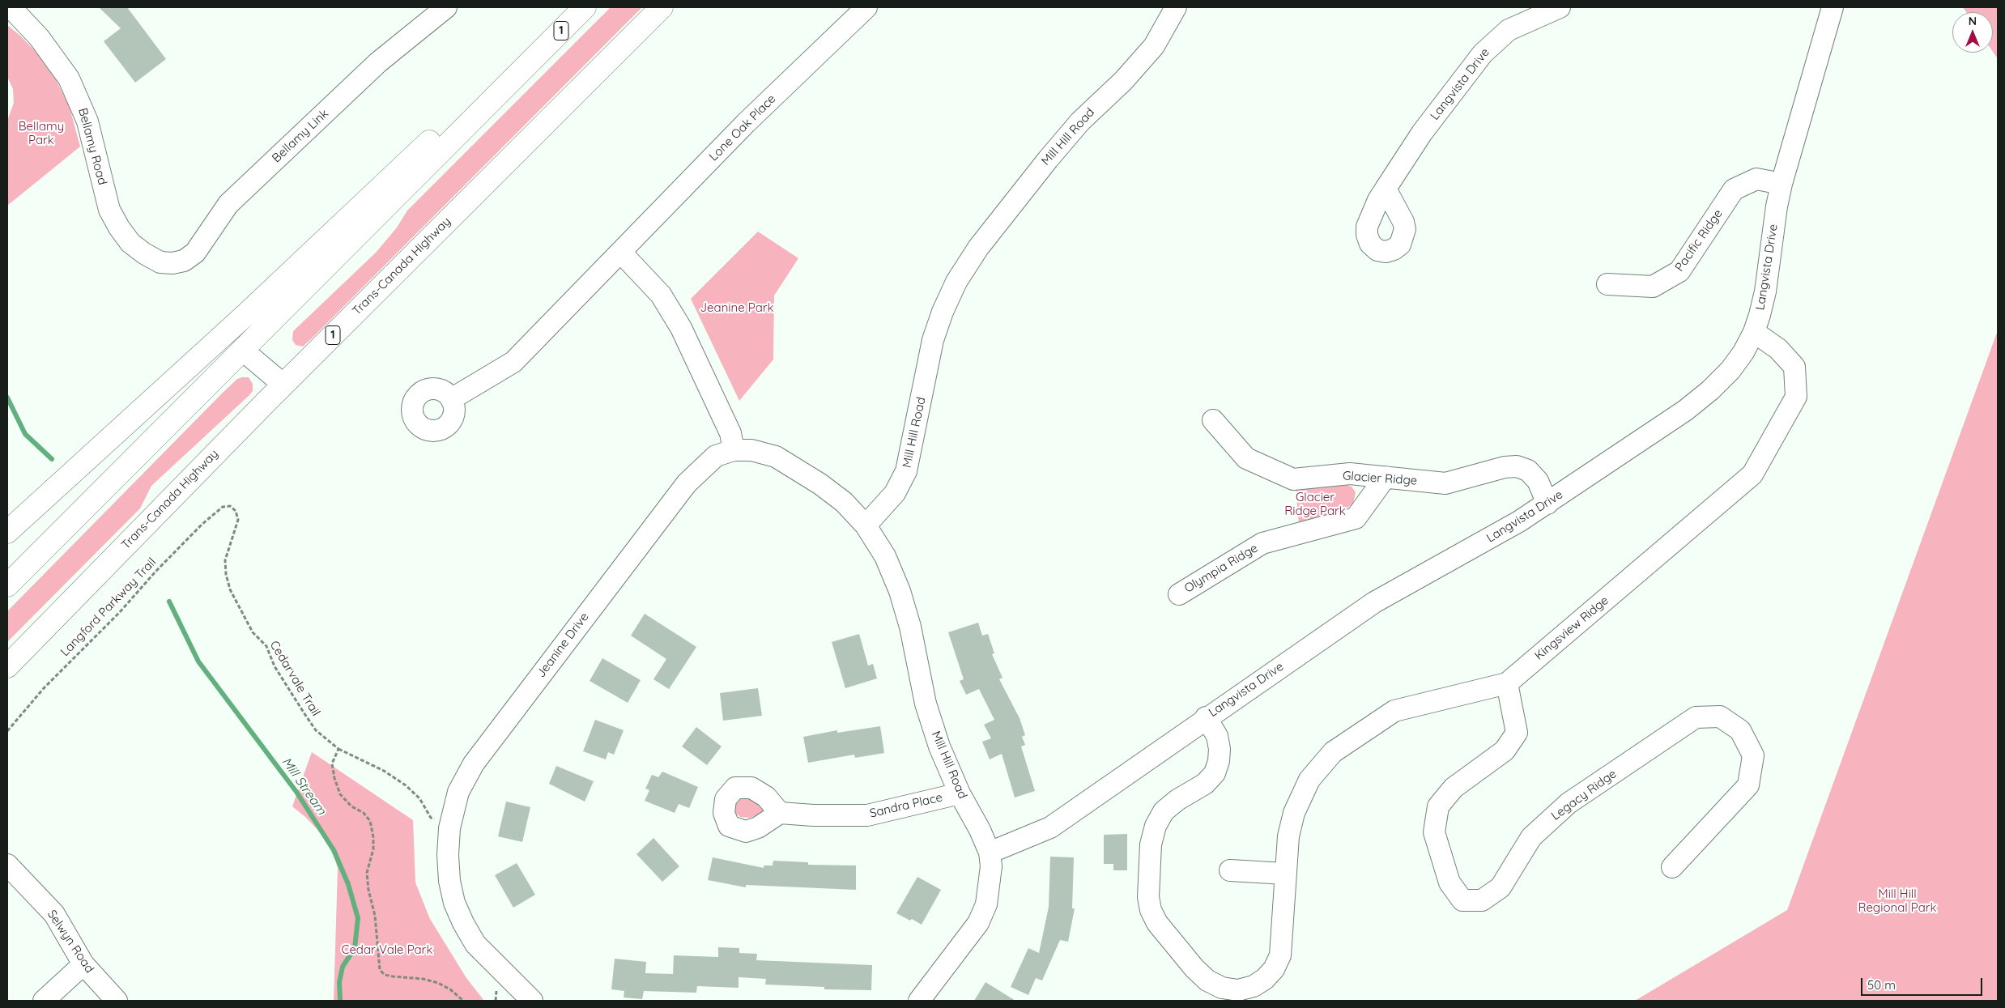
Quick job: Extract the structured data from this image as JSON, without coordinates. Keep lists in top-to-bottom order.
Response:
{
  "streets": {
    "highway": ["1", "Trans-Canada Highway"],
    "street": [
      "Langvista Drive",
      "Lone Oak Place",
      "Bellamy Link",
      "Mill Hill Road",
      "Bellamy Road",
      "Pacific Ridge",
      "Glacier Ridge",
      "Olympia Ridge",
      "Kingsview Ridge",
      "Jeanine Drive",
      "Legacy Ridge",
      "Sandra Place",
      "Selwyn Road"
    ],
    "path": ["Langford Parkway Trail", "Cedarvale Trail"]
  },
  "crossings": [
    ["Langvista Drive", "Mill Hill Road"],
    ["Langvista Drive", "Pacific Ridge"],
    ["Langvista Drive", "Glacier Ridge"],
    ["Langvista Drive", "Kingsview Ridge"],
    ["Bellamy Link", "Bellamy Road"],
    ["Mill Hill Road", "Jeanine Drive"],
    ["Mill Hill Road", "Sandra Place"],
    ["Glacier Ridge", "Olympia Ridge"],
    ["Langford Parkway Trail", "Cedarvale Trail"],
    ["Kingsview Ridge", "Legacy Ridge"],
    ["Jeanine Drive", "Cedarvale Trail"]
  ],
  "water": ["Mill Stream"],
  "parks": [
    "Bellamy Park",
    "Jeanine Park",
    "Glacier Ridge Park",
    "Mill Hill Regional Park",
    "Cedar Vale Park"
  ],
  "scale_bar": "50 m",
  "north": "top"
}
